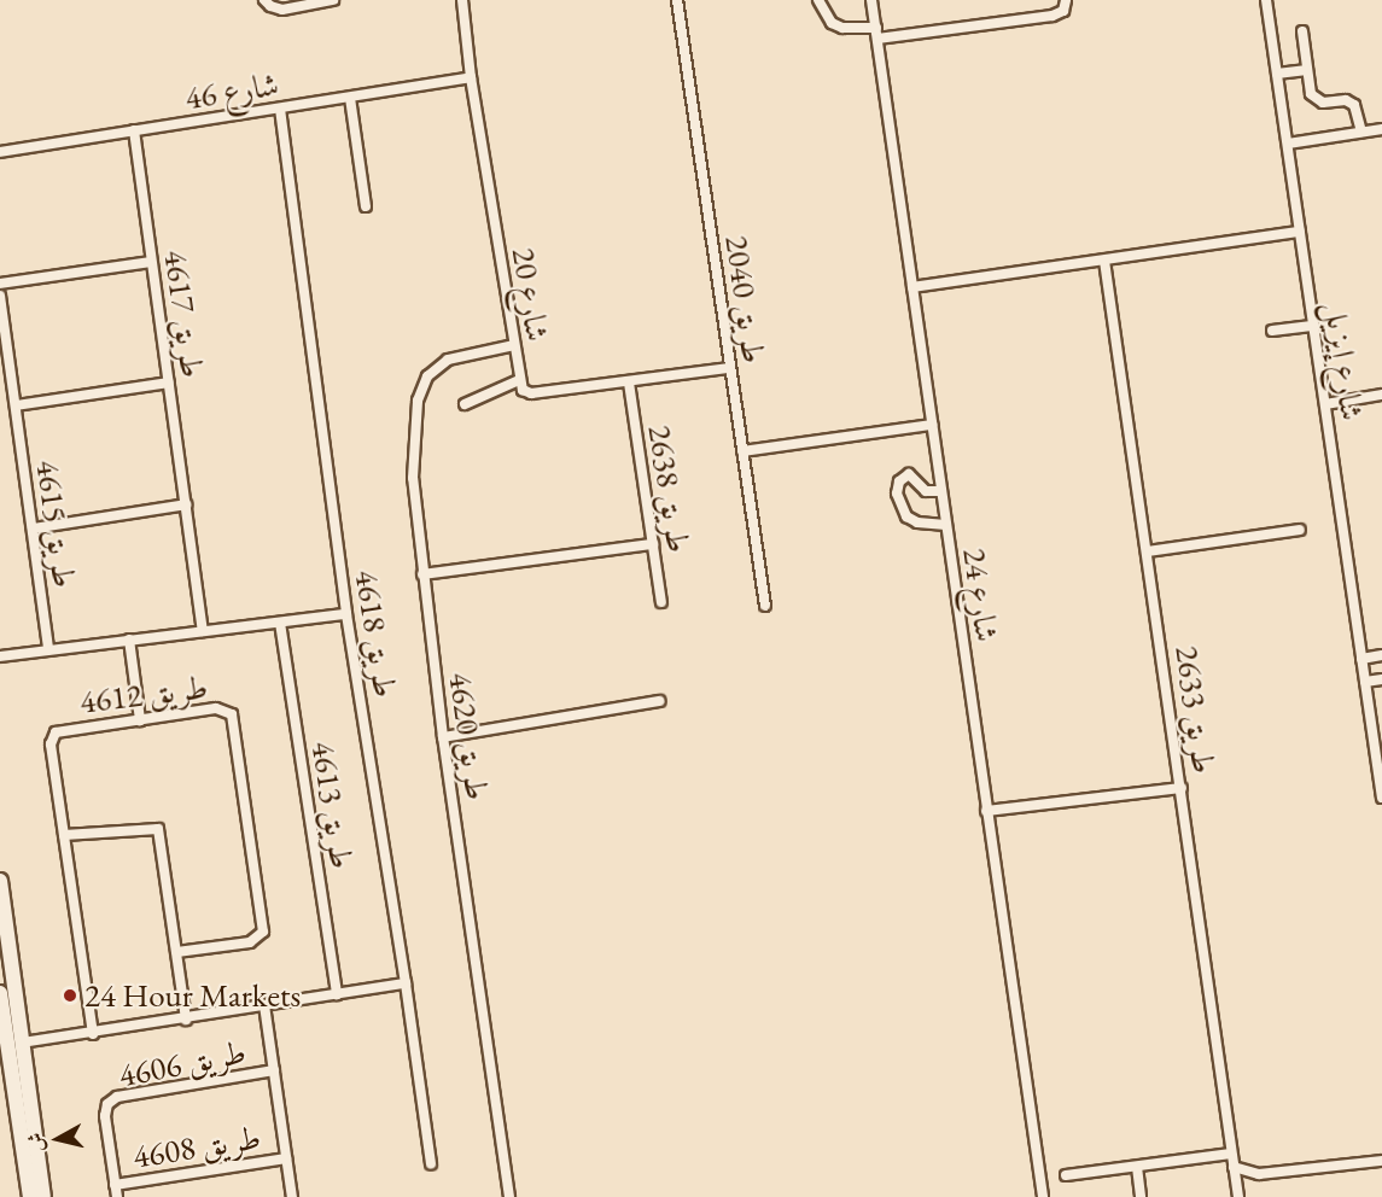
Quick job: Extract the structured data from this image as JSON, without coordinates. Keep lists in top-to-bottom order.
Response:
{
  "streets": {
    "street": [
      "شارع 46",
      "شارع 20",
      "طريق 2040",
      "طريق 4617",
      "شارع إيزيل",
      "طريق 2638",
      "طريق 4615",
      "شارع 24",
      "طريق 4618",
      "طريق 4612",
      "طريق 2633",
      "طريق 4620",
      "طريق 4613",
      "طريق 4606",
      "طريق 4608"
    ]
  },
  "crossings": [
    ["شارع 46", "شارع 20"],
    ["شارع 46", "طريق 4617"],
    ["شارع 46", "طريق 4618"],
    ["شارع 20", "طريق 2040"],
    ["شارع 20", "طريق 2638"],
    ["شارع 20", "طريق 4620"],
    ["طريق 4606", "طريق 4608"]
  ],
  "places": ["24 Hour Markets"],
  "north": "left"
}
